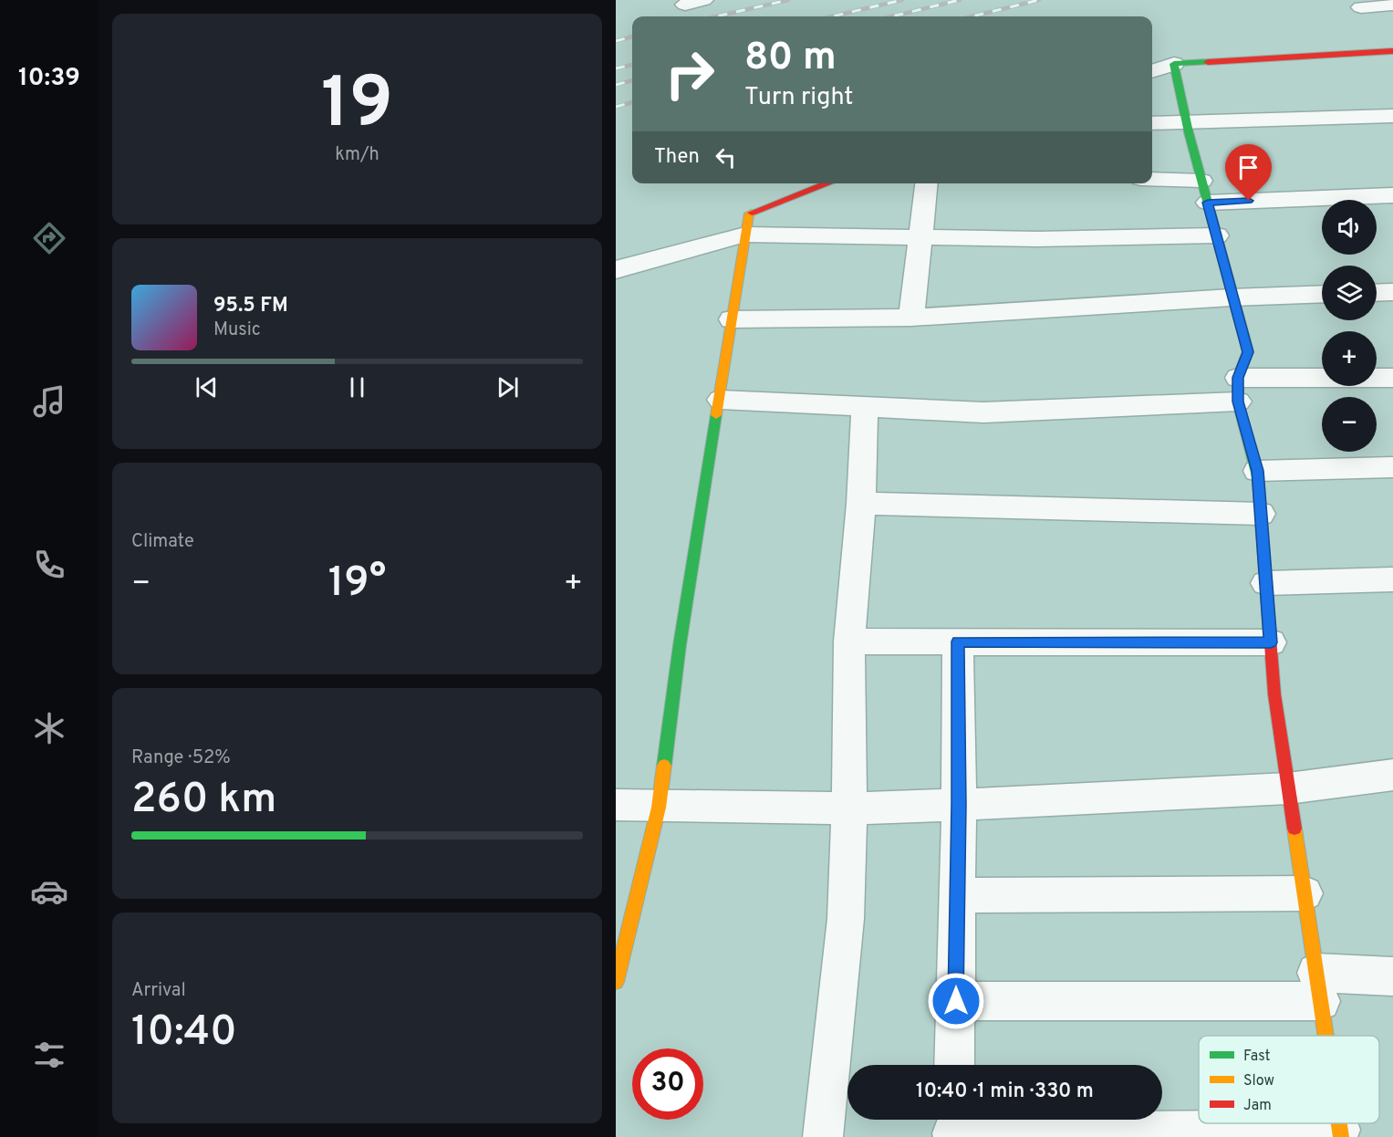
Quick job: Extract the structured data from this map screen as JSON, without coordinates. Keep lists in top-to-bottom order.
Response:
{
  "legend": ["Fast", "Slow", "Jam"],
  "page": {
    "tabs": "10:39",
    "tile": [
      ["19", "km/h"],
      "Climate",
      ["Range · 52%", "260 km"],
      ["Arrival", "10:40"]
    ],
    "turn": ["80 m", "Turn right"],
    "then": "Then",
    "map_buttons": ["+", "−"],
    "song": ["95.5 FM", "Music"],
    "heat": ["−", "19°", "+"],
    "limit": "30",
    "trip": "10:40 · 1 min · 330 m"
  }
}
